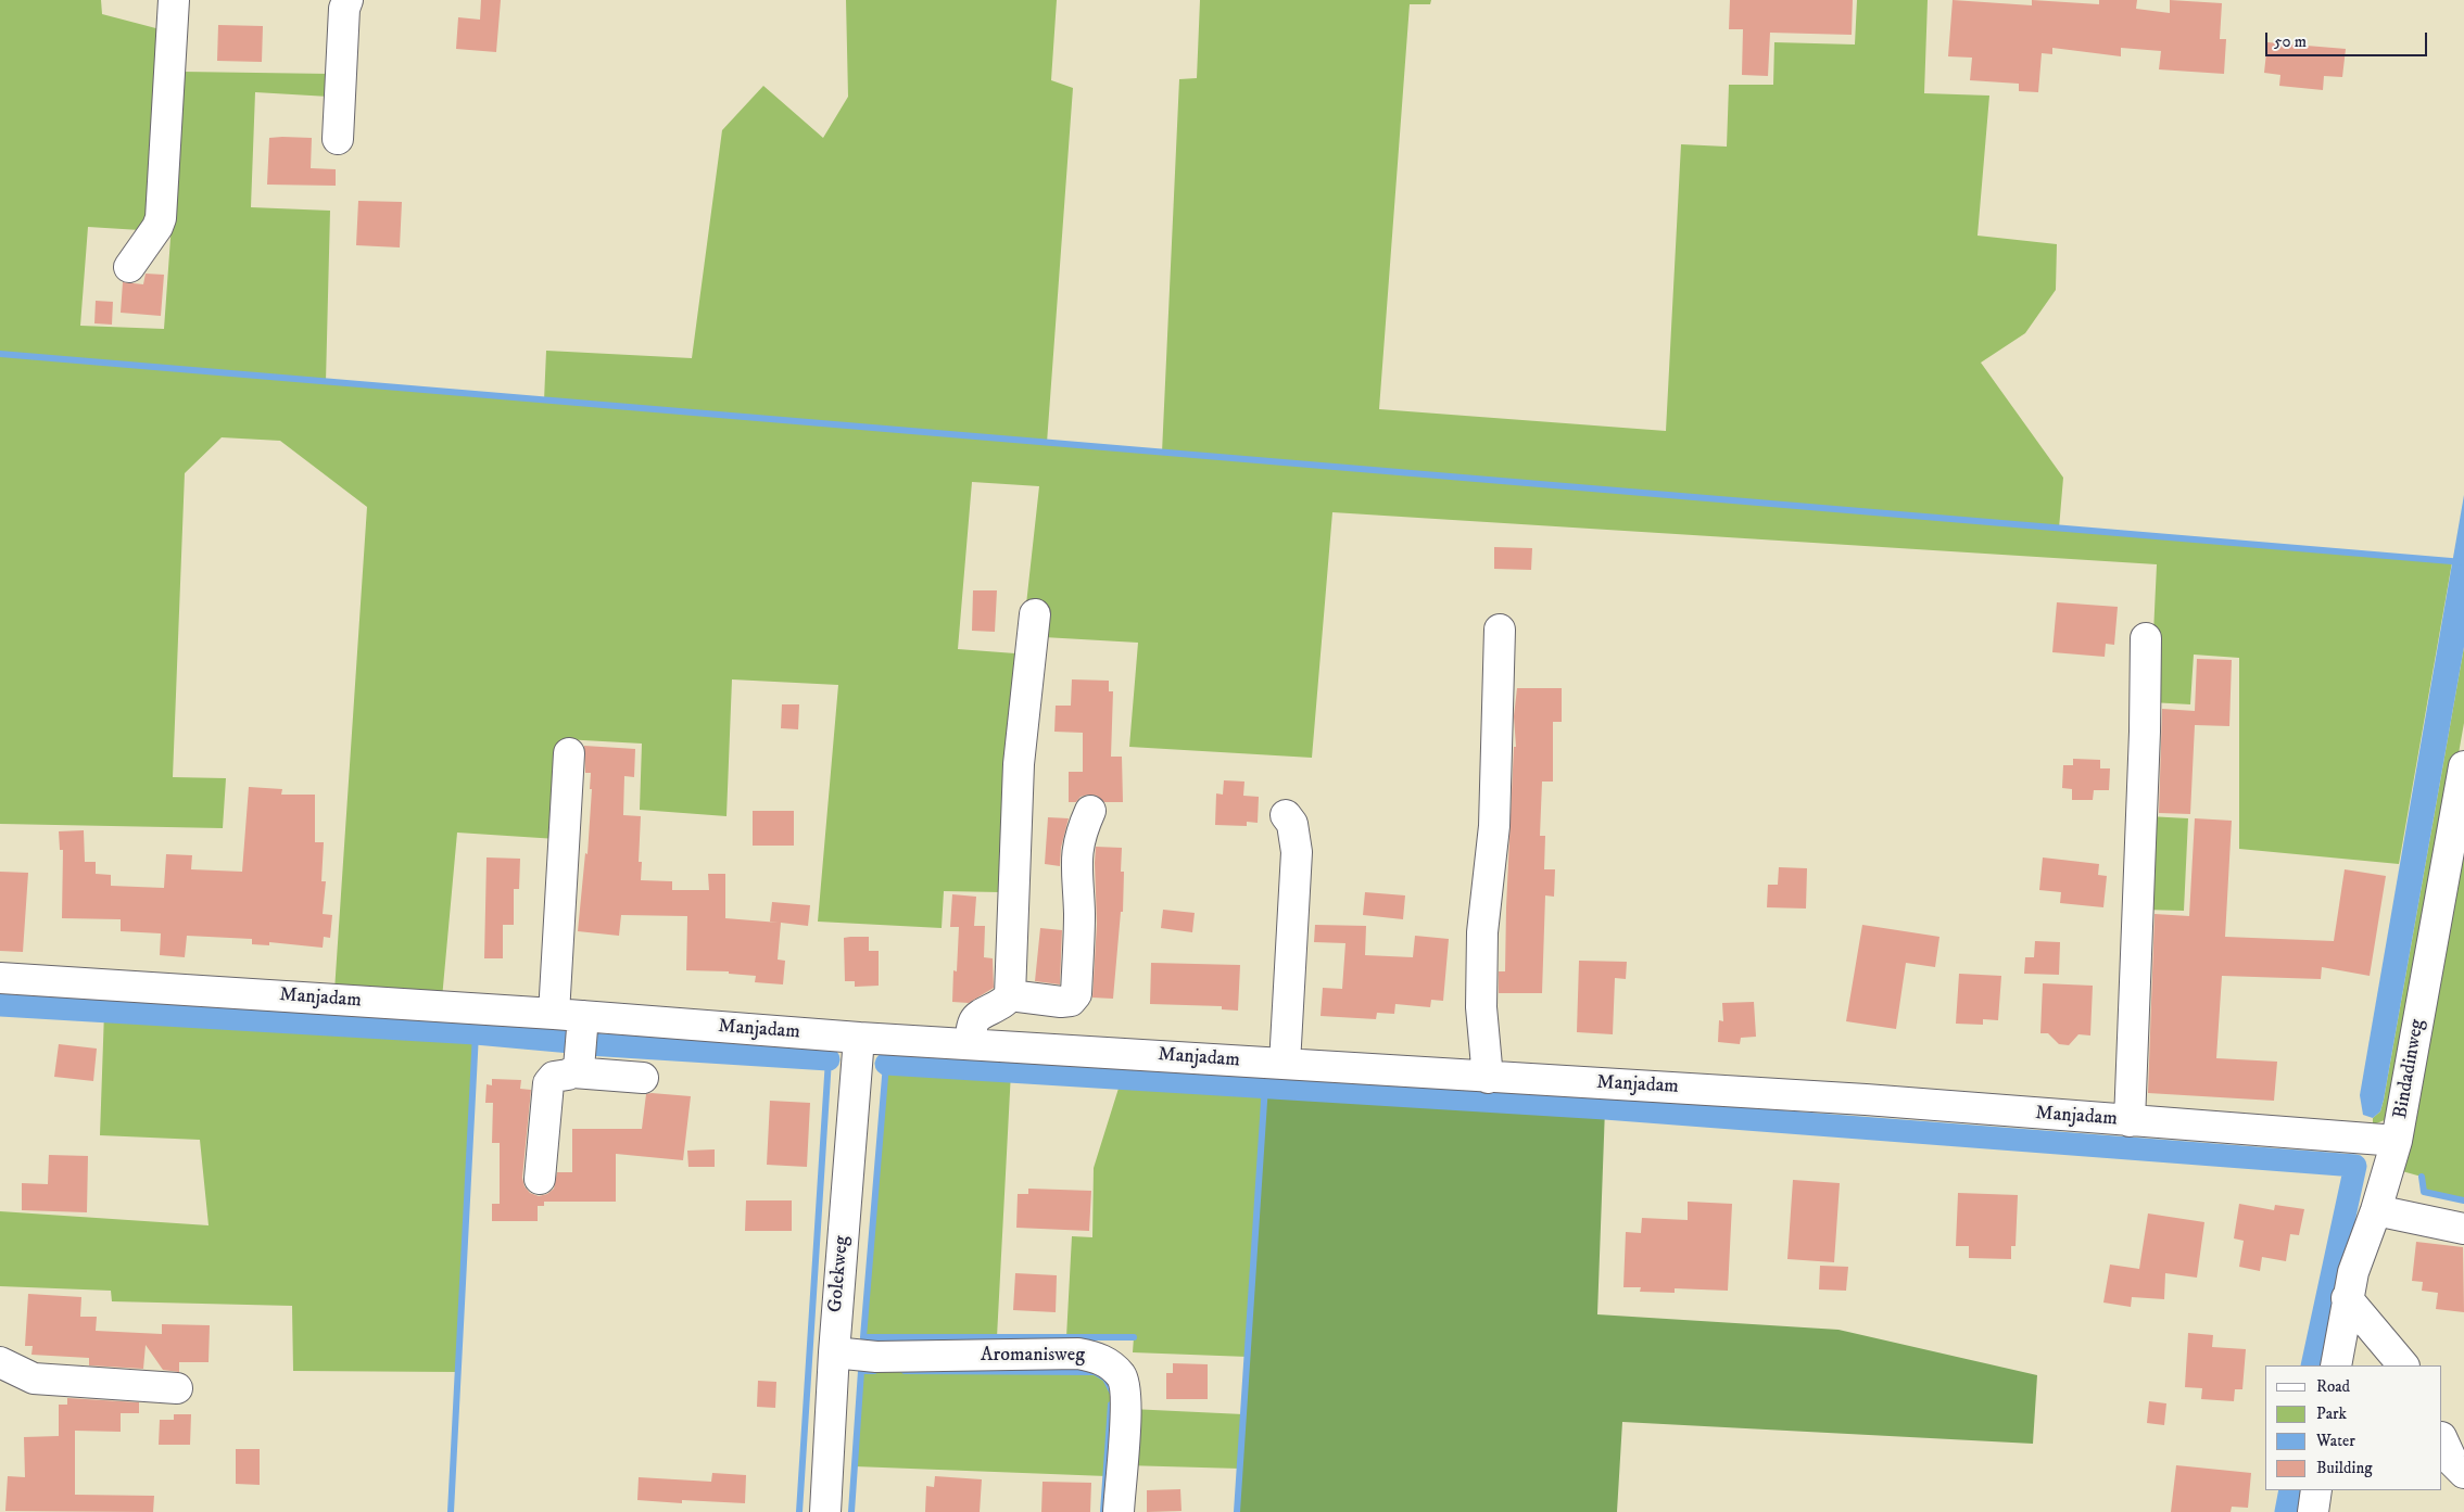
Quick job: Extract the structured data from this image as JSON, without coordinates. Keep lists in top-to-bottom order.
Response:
{
  "streets": {
    "street": [
      "Manjadam",
      "Bindadinweg",
      "Golekweg",
      "Aromanisweg"
    ]
  },
  "crossings": [
    ["Manjadam", "Bindadinweg"],
    ["Manjadam", "Golekweg"],
    ["Golekweg", "Aromanisweg"]
  ],
  "legend": [
    "Road",
    "Park",
    "Water",
    "Building"
  ],
  "scale_bar": "50 m"
}
